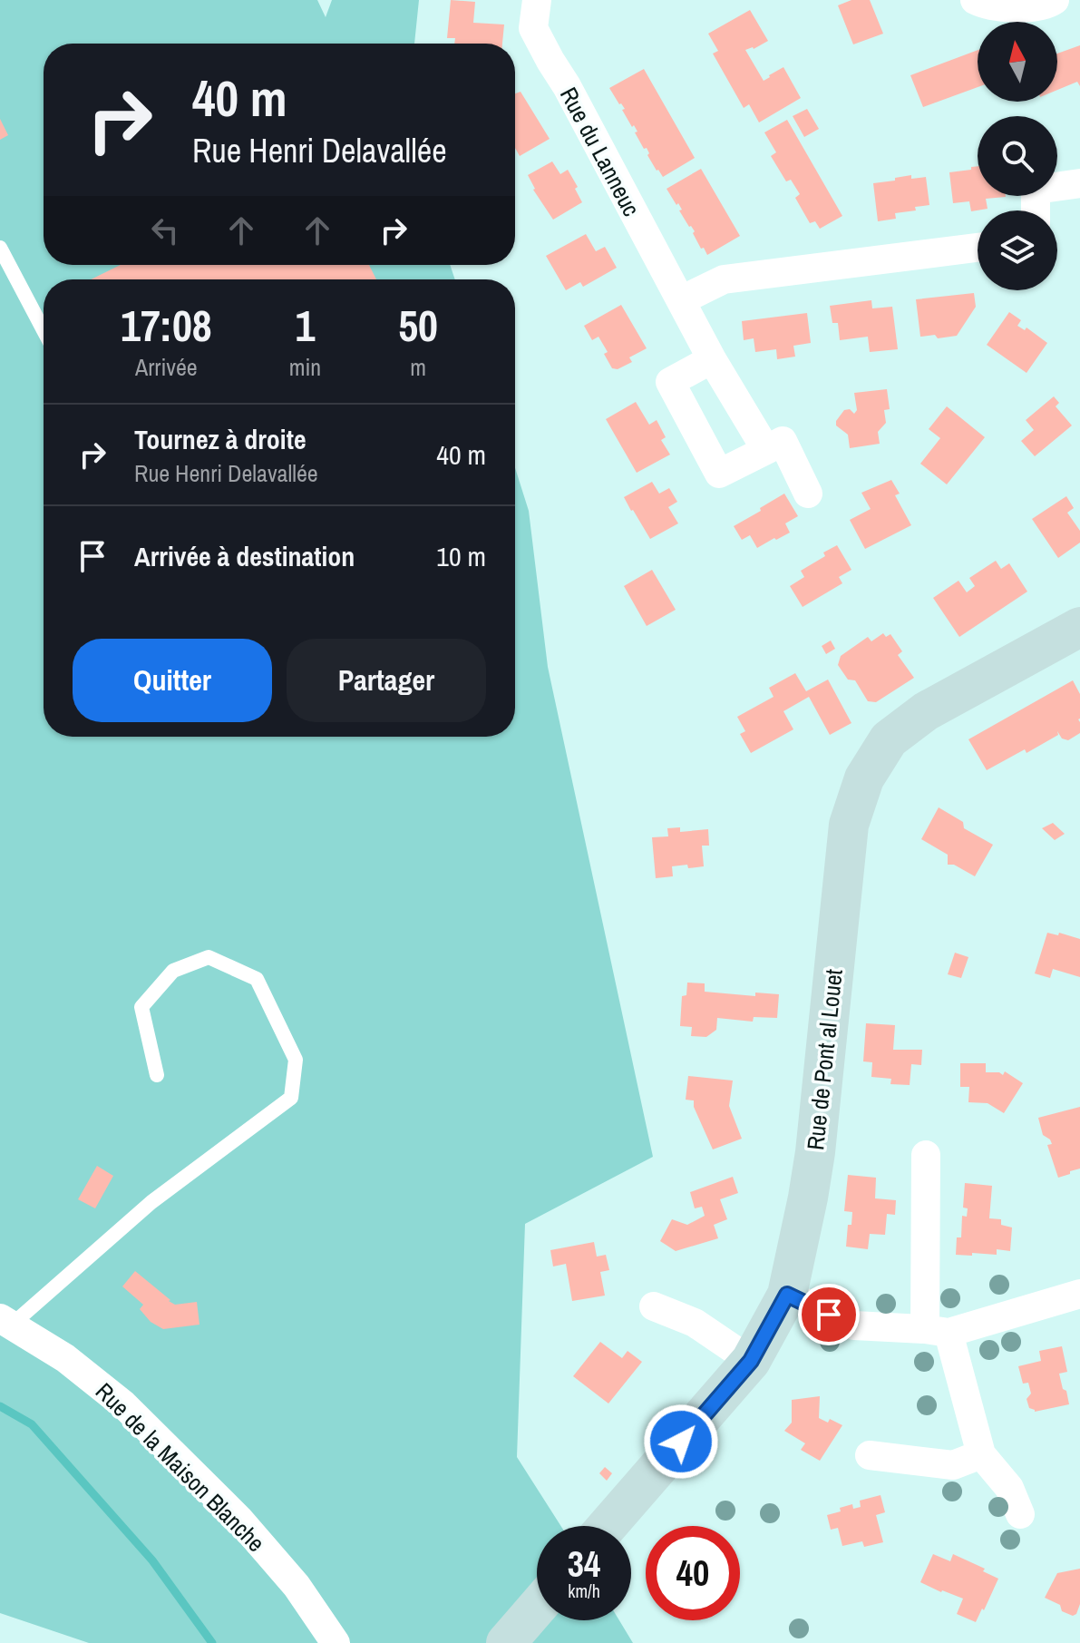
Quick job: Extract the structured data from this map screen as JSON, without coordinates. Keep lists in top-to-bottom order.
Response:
{
  "streets": {
    "street": ["Rue du Lanneuc", "Rue de Pont al Louet", "Rue de la Maison Blanche"]
  },
  "north": "top",
  "page": {
    "turn": ["40 m", "Rue Henri Delavallée"],
    "eta": [
      "17:08",
      "Arrivée",
      "1",
      "min",
      "50",
      "m"
    ],
    "list": [
      {
        "name": "Tournez à droite",
        "note": "Rue Henri Delavallée",
        "value": "40 m"
      },
      {
        "name": "Arrivée à destination",
        "value": "10 m"
      }
    ],
    "buttons": ["Quitter", "Partager"],
    "speed": "34 km/h",
    "limit": "40"
  }
}
